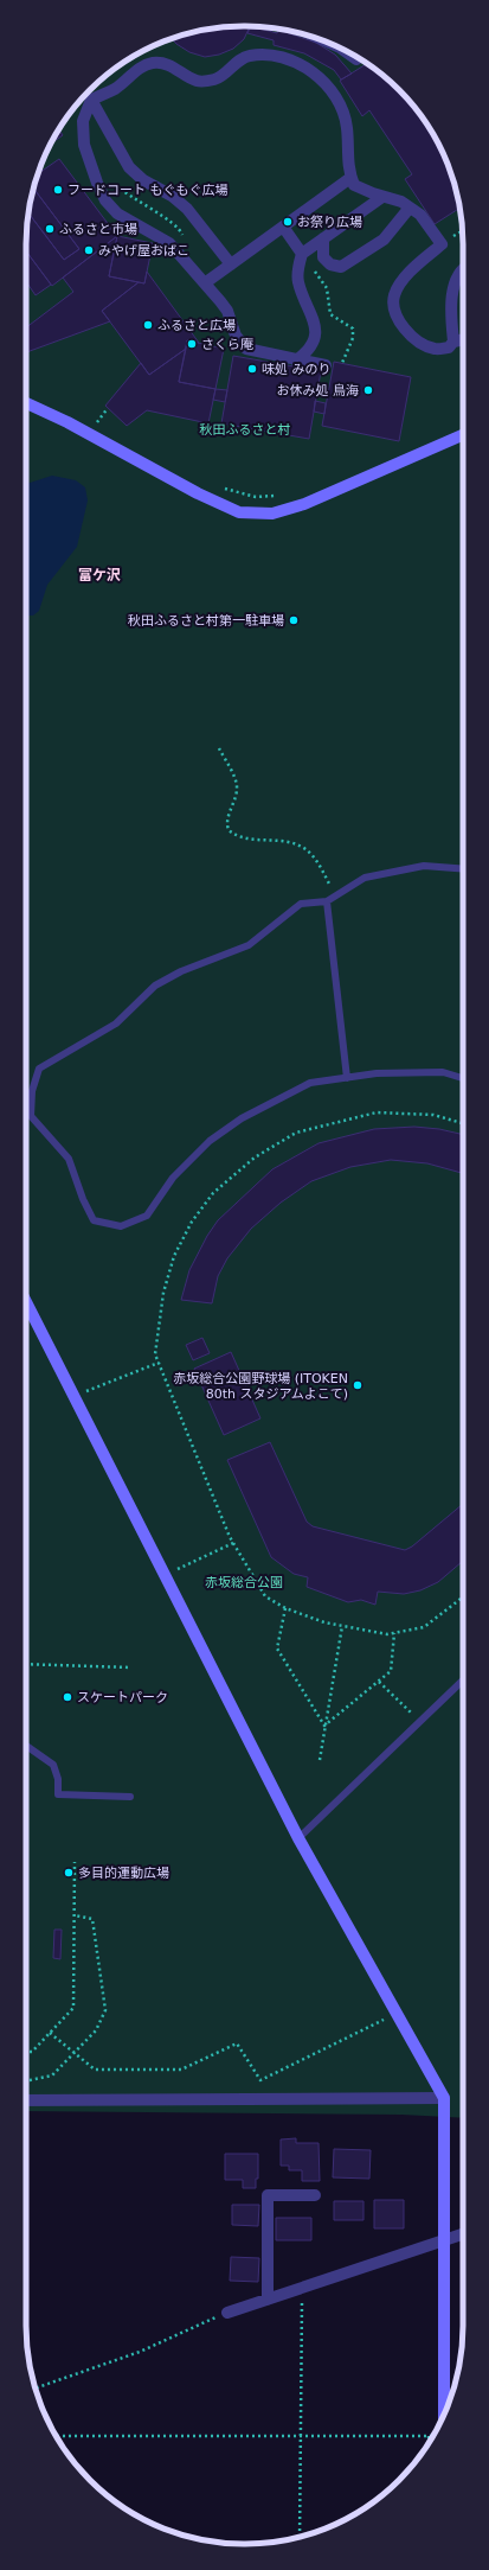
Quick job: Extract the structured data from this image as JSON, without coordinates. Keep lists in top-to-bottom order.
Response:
{
  "districts": ["富ケ沢"],
  "parks": ["秋田ふるさと村", "赤坂総合公園"],
  "places": [
    "フードコート もぐもぐ広場",
    "お祭り広場",
    "ふるさと市場",
    "みやげ屋おばこ",
    "ふるさと広場",
    "さくら庵",
    "味処 みのり",
    "お休み処 鳥海",
    "秋田ふるさと村第一駐車場",
    "赤坂総合公園野球場 (ITOKEN 80th スタジアムよこて)",
    "スケートパーク",
    "多目的運動広場"
  ]
}
